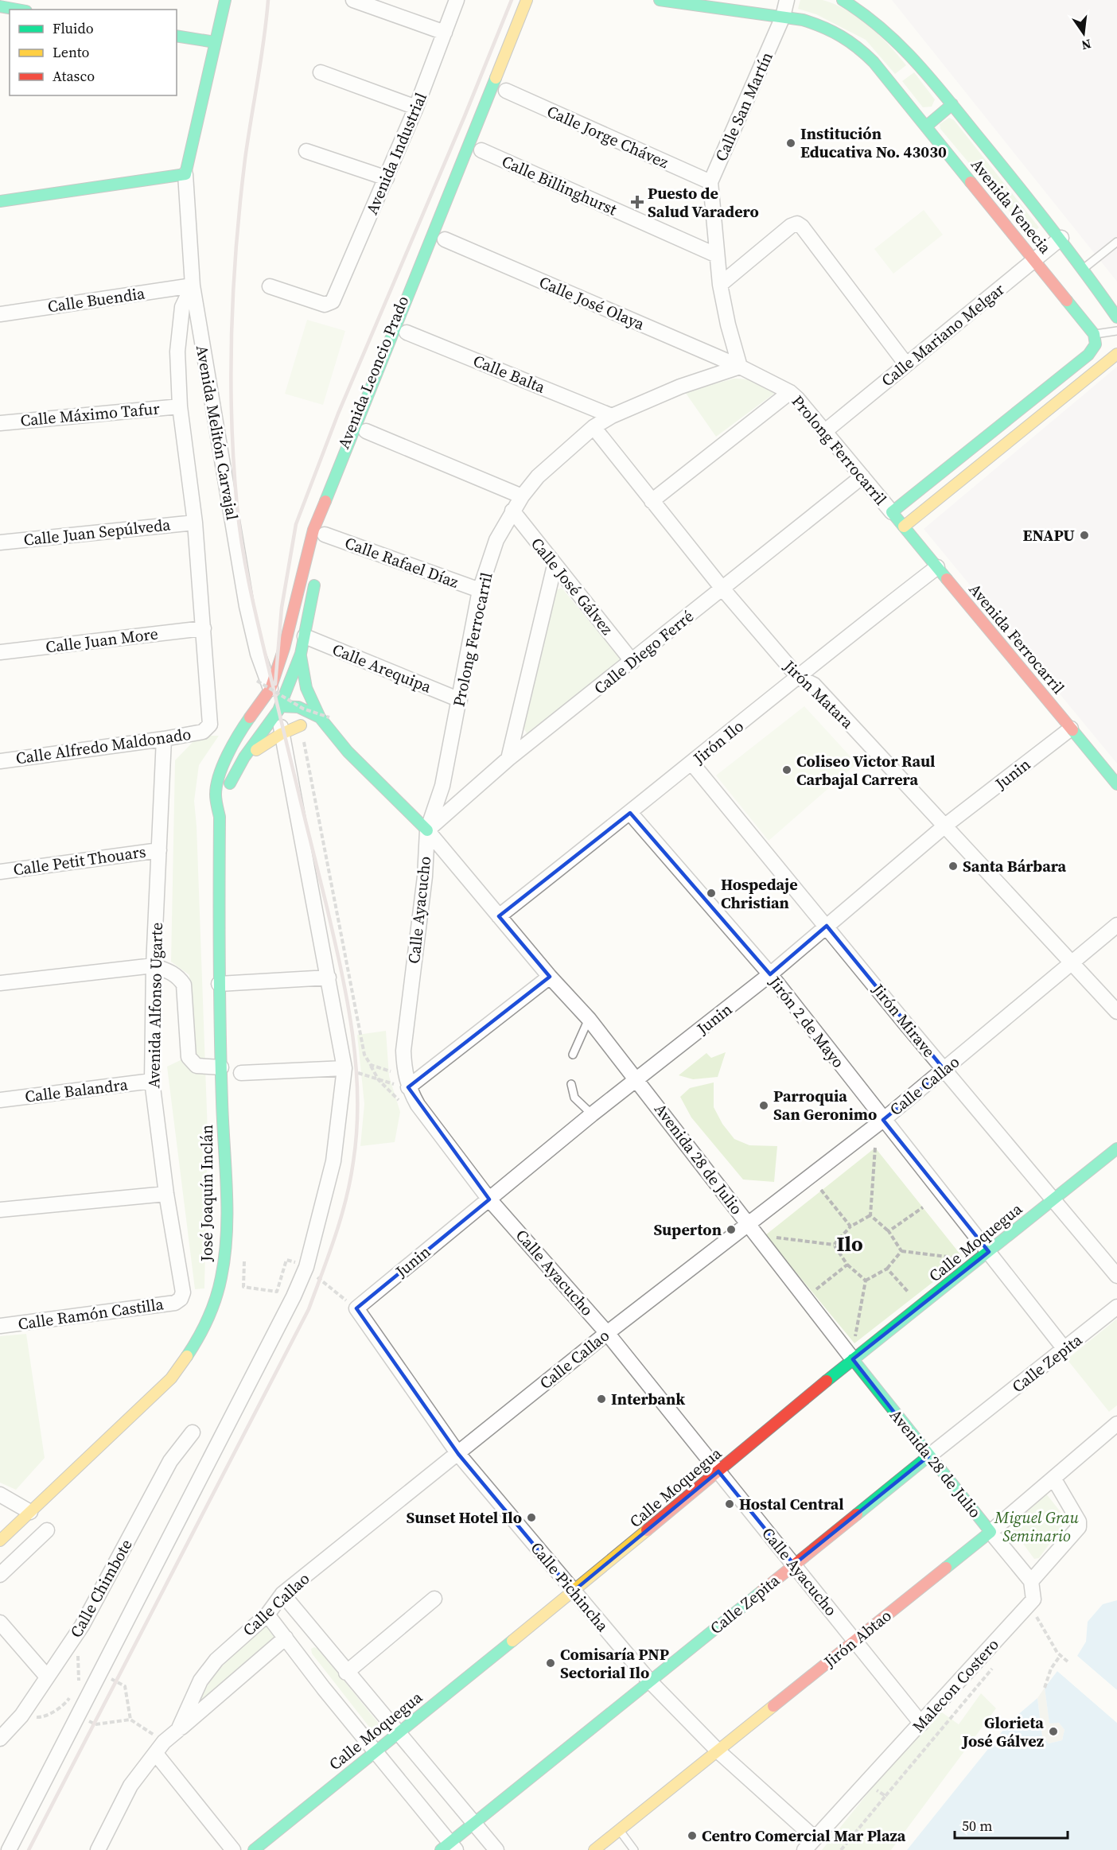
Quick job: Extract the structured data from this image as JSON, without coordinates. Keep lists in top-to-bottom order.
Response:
{
  "streets": {
    "street": [
      "Calle San Martín",
      "Calle Jorge Chávez",
      "Avenida Industrial",
      "Calle Billinghurst",
      "Avenida Venecia",
      "Calle Buendia",
      "Calle José Olaya",
      "Calle Mariano Melgar",
      "Avenida Leoncio Prado",
      "Calle Balta",
      "Calle Máximo Tafur",
      "Avenida Melitón Carvajal",
      "Prolong Ferrocarril",
      "Calle Juan Sepúlveda",
      "Calle Rafael Díaz",
      "Calle José Gálvez",
      "Avenida Ferrocarril",
      "Calle Juan More",
      "Calle Diego Ferré",
      "Calle Arequipa",
      "Jirón Matara",
      "Jirón Ilo",
      "Calle Alfredo Maldonado",
      "Junin",
      "Calle Petit Thouars",
      "Calle Ayacucho",
      "Avenida Alfonso Ugarte",
      "Jirón Mirave",
      "Jirón 2 de Mayo",
      "Calle Callao",
      "Calle Balandra",
      "Avenida 28 de Julio",
      "José Joaquín Inclán",
      "Calle Moquegua",
      "Calle Ramón Castilla",
      "Calle Zepita",
      "Calle Pichincha",
      "Calle Chimbote",
      "Jirón Abtao",
      "Malecon Costero"
    ]
  },
  "crossings": [
    ["Calle San Martín", "Calle Jorge Chávez"],
    ["Calle San Martín", "Calle Billinghurst"],
    ["Calle San Martín", "Avenida Venecia"],
    ["Calle San Martín", "Calle José Olaya"],
    ["Calle San Martín", "Prolong Ferrocarril"],
    ["Avenida Venecia", "Calle Mariano Melgar"],
    ["Calle Buendia", "Avenida Melitón Carvajal"],
    ["Calle José Olaya", "Prolong Ferrocarril"],
    ["Calle Mariano Melgar", "Prolong Ferrocarril"],
    ["Avenida Leoncio Prado", "Avenida Melitón Carvajal"],
    ["Avenida Leoncio Prado", "Avenida 28 de Julio"],
    ["Avenida Leoncio Prado", "José Joaquín Inclán"],
    ["Calle Balta", "Prolong Ferrocarril"],
    ["Avenida Melitón Carvajal", "Avenida 28 de Julio"],
    ["Avenida Melitón Carvajal", "José Joaquín Inclán"],
    ["Prolong Ferrocarril", "Calle Rafael Díaz"],
    ["Prolong Ferrocarril", "Calle José Gálvez"],
    ["Prolong Ferrocarril", "Avenida Ferrocarril"],
    ["Prolong Ferrocarril", "Calle Diego Ferré"],
    ["Prolong Ferrocarril", "Calle Arequipa"],
    ["Prolong Ferrocarril", "Jirón Matara"],
    ["Prolong Ferrocarril", "Calle Ayacucho"],
    ["Prolong Ferrocarril", "Avenida 28 de Julio"],
    ["Calle José Gálvez", "Calle Diego Ferré"],
    ["Avenida Ferrocarril", "Jirón Ilo"],
    ["Avenida Ferrocarril", "Junin"],
    ["Calle Juan More", "Calle Alfredo Maldonado"],
    ["Calle Diego Ferré", "Jirón Matara"],
    ["Calle Diego Ferré", "Calle Ayacucho"],
    ["Calle Diego Ferré", "Avenida 28 de Julio"],
    ["Jirón Matara", "Jirón Ilo"],
    ["Jirón Matara", "Junin"],
    ["Jirón Matara", "Calle Callao"],
    ["Jirón Ilo", "Jirón Mirave"],
    ["Jirón Ilo", "Jirón 2 de Mayo"],
    ["Jirón Ilo", "Avenida 28 de Julio"],
    ["Calle Alfredo Maldonado", "Avenida Alfonso Ugarte"],
    ["Junin", "Calle Ayacucho"],
    ["Junin", "Jirón Mirave"],
    ["Junin", "Jirón 2 de Mayo"],
    ["Junin", "Avenida 28 de Julio"],
    ["Junin", "Calle Pichincha"],
    ["Calle Petit Thouars", "Avenida Alfonso Ugarte"],
    ["Calle Ayacucho", "Calle Callao"],
    ["Calle Ayacucho", "Avenida 28 de Julio"],
    ["Calle Ayacucho", "Calle Moquegua"],
    ["Calle Ayacucho", "Calle Zepita"],
    ["Calle Ayacucho", "Jirón Abtao"],
    ["Calle Ayacucho", "Malecon Costero"],
    ["Avenida Alfonso Ugarte", "Calle Balandra"],
    ["Avenida Alfonso Ugarte", "Calle Ramón Castilla"],
    ["Jirón Mirave", "Calle Callao"],
    ["Jirón Mirave", "Calle Moquegua"],
    ["Jirón 2 de Mayo", "Calle Callao"],
    ["Jirón 2 de Mayo", "Calle Moquegua"],
    ["Jirón 2 de Mayo", "Calle Zepita"],
    ["Calle Callao", "Avenida 28 de Julio"],
    ["Calle Callao", "Calle Pichincha"],
    ["Avenida 28 de Julio", "José Joaquín Inclán"],
    ["Avenida 28 de Julio", "Calle Moquegua"],
    ["Avenida 28 de Julio", "Calle Zepita"],
    ["Avenida 28 de Julio", "Jirón Abtao"],
    ["Calle Moquegua", "Calle Pichincha"],
    ["Calle Zepita", "Calle Pichincha"],
    ["Calle Pichincha", "Jirón Abtao"],
    ["Calle Pichincha", "Malecon Costero"]
  ],
  "districts": ["Ilo"],
  "parks": ["Miguel Grau Seminario"],
  "places": {
    "other": [
      "Institución Educativa No. 43030",
      "ENAPU",
      "Coliseo Victor Raul Carbajal Carrera",
      "Santa Bárbara",
      "Hospedaje Christian",
      "Parroquia San Geronimo",
      "Superton",
      "Interbank",
      "Hostal Central",
      "Sunset Hotel Ilo",
      "Comisaría PNP Sectorial Ilo",
      "Glorieta José Gálvez",
      "Centro Comercial Mar Plaza"
    ],
    "health": ["Puesto de Salud Varadero"]
  },
  "legend": ["Fluido", "Lento", "Atasco"],
  "scale_bar": "50 m",
  "north": "bottom"
}
